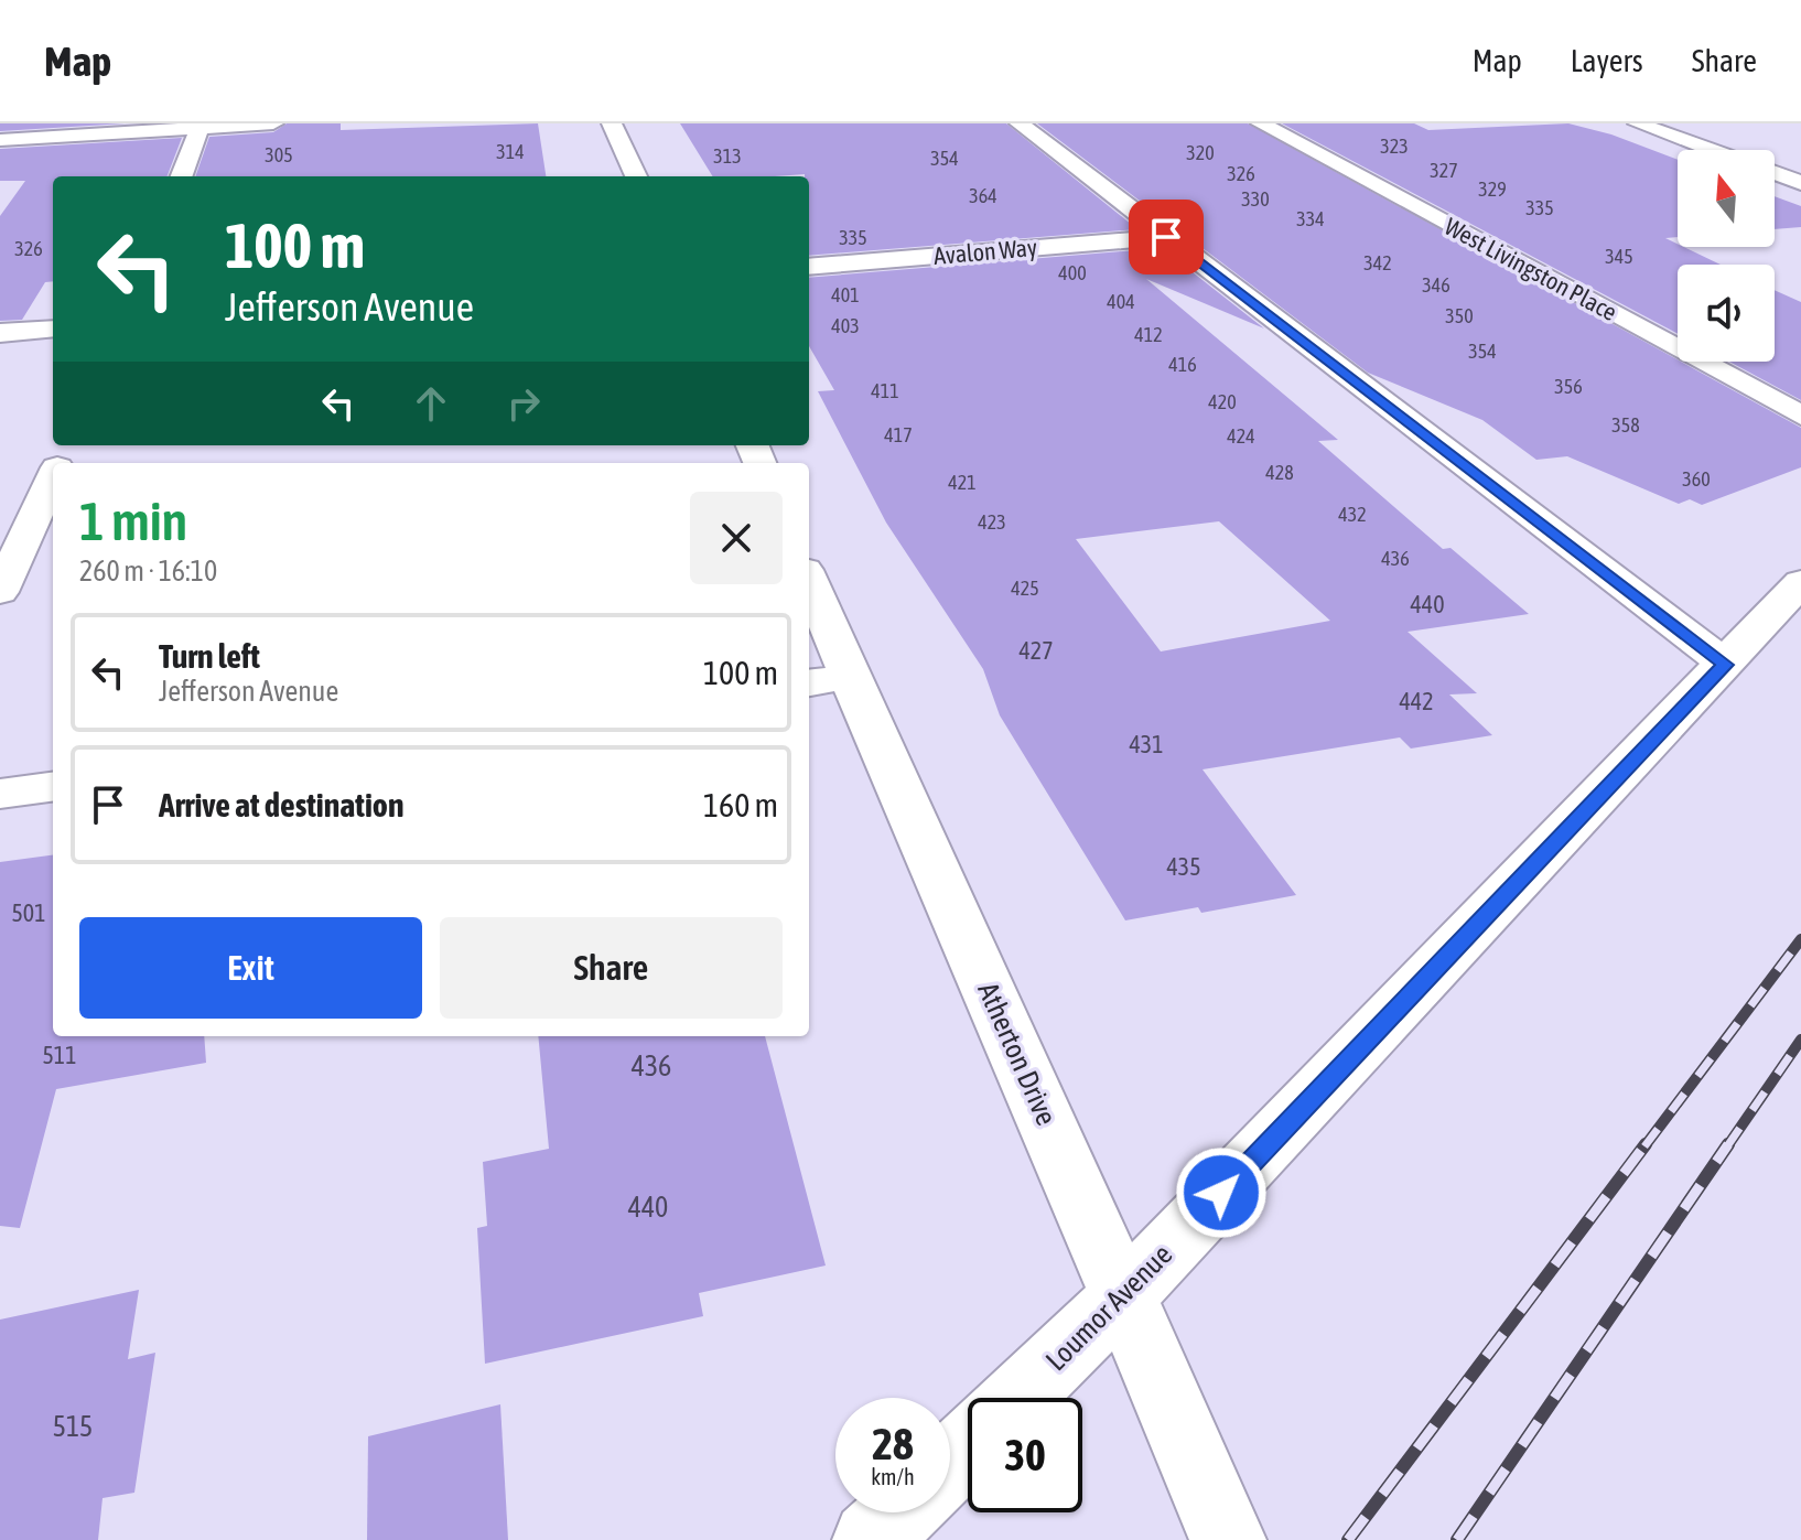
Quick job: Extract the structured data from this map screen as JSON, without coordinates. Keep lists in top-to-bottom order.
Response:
{
  "streets": {
    "street": [
      "Avalon Way",
      "West Livingston Place",
      "Atherton Drive",
      "Loumor Avenue"
    ]
  },
  "crossings": [
    ["Atherton Drive", "Loumor Avenue"]
  ],
  "house_numbers": [
    "323",
    "314",
    "320",
    "305",
    "313",
    "354",
    "327",
    "326",
    "329",
    "364",
    "330",
    "335",
    "334",
    "335",
    "326",
    "345",
    "342",
    "400",
    "346",
    "401",
    "404",
    "350",
    "403",
    "412",
    "354",
    "416",
    "356",
    "411",
    "420",
    "358",
    "417",
    "424",
    "428",
    "360",
    "421",
    "432",
    "423",
    "436",
    "425",
    "440",
    "427",
    "442",
    "431",
    "435",
    "501",
    "511",
    "436",
    "440",
    "515"
  ],
  "north": "top",
  "page": {
    "header": "Map",
    "nav": ["Map", "Layers", "Share"],
    "turn": ["100 m", "Jefferson Avenue"],
    "heading": ["1 min", "260 m · 16:10"],
    "list": [
      {
        "name": "Turn left",
        "note": "Jefferson Avenue",
        "value": "100 m"
      },
      {
        "name": "Arrive at destination",
        "value": "160 m"
      }
    ],
    "buttons": ["Exit", "Share"],
    "speed": "28 km/h",
    "limit": "30"
  }
}
